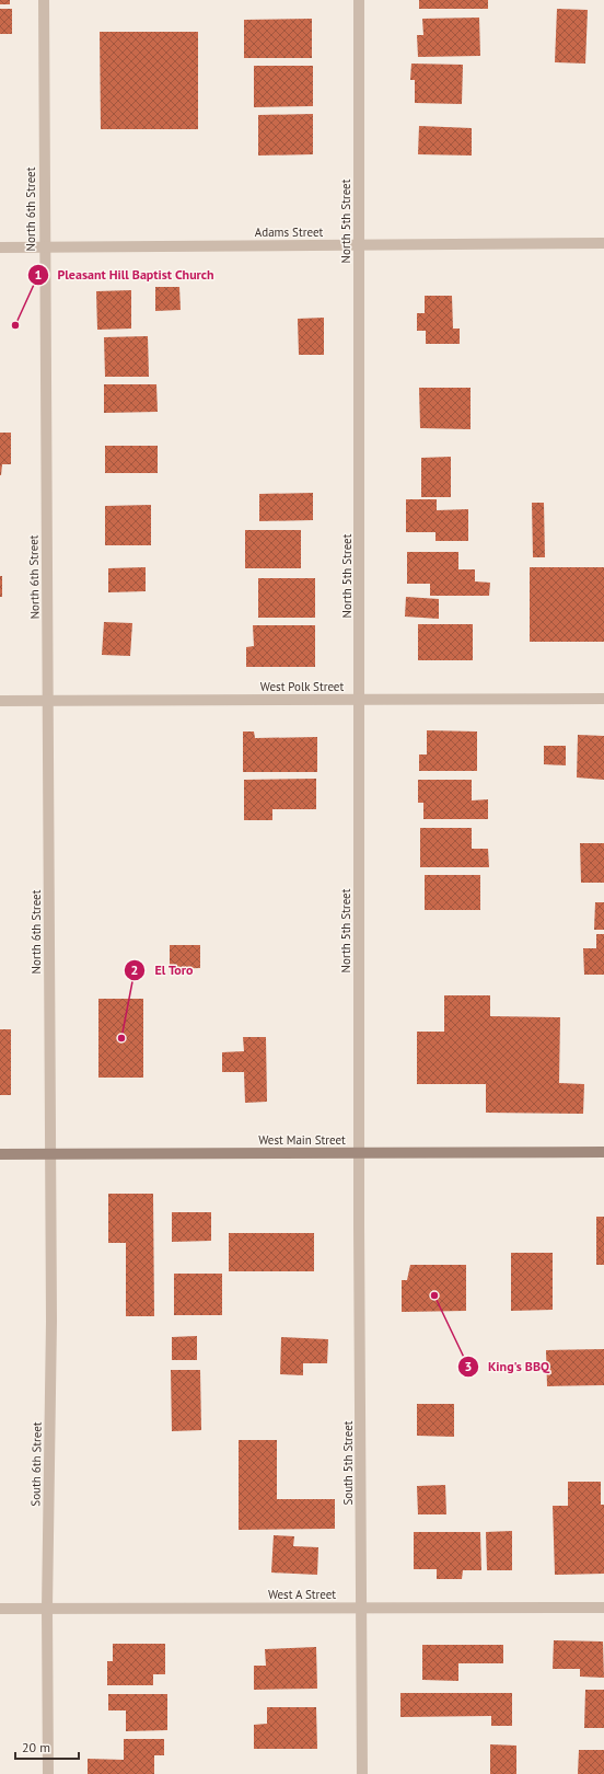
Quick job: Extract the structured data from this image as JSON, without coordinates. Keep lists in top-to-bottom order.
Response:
{
  "streets": {
    "main road": ["West Main Street"],
    "street": [
      "North 6th Street",
      "North 5th Street",
      "Adams Street",
      "West Polk Street",
      "South 5th Street",
      "South 6th Street",
      "West A Street"
    ]
  },
  "crossings": [
    ["North 6th Street", "Adams Street"],
    ["North 6th Street", "West Polk Street"],
    ["North 6th Street", "West Main Street"],
    ["North 6th Street", "South 6th Street"],
    ["North 5th Street", "Adams Street"],
    ["North 5th Street", "West Polk Street"],
    ["North 5th Street", "West Main Street"],
    ["North 5th Street", "South 5th Street"],
    ["West Main Street", "South 5th Street"],
    ["West Main Street", "South 6th Street"],
    ["South 5th Street", "West A Street"],
    ["South 6th Street", "West A Street"]
  ],
  "places": ["Pleasant Hill Baptist Church", "El Toro", "King's BBQ"],
  "scale_bar": "20 m"
}
